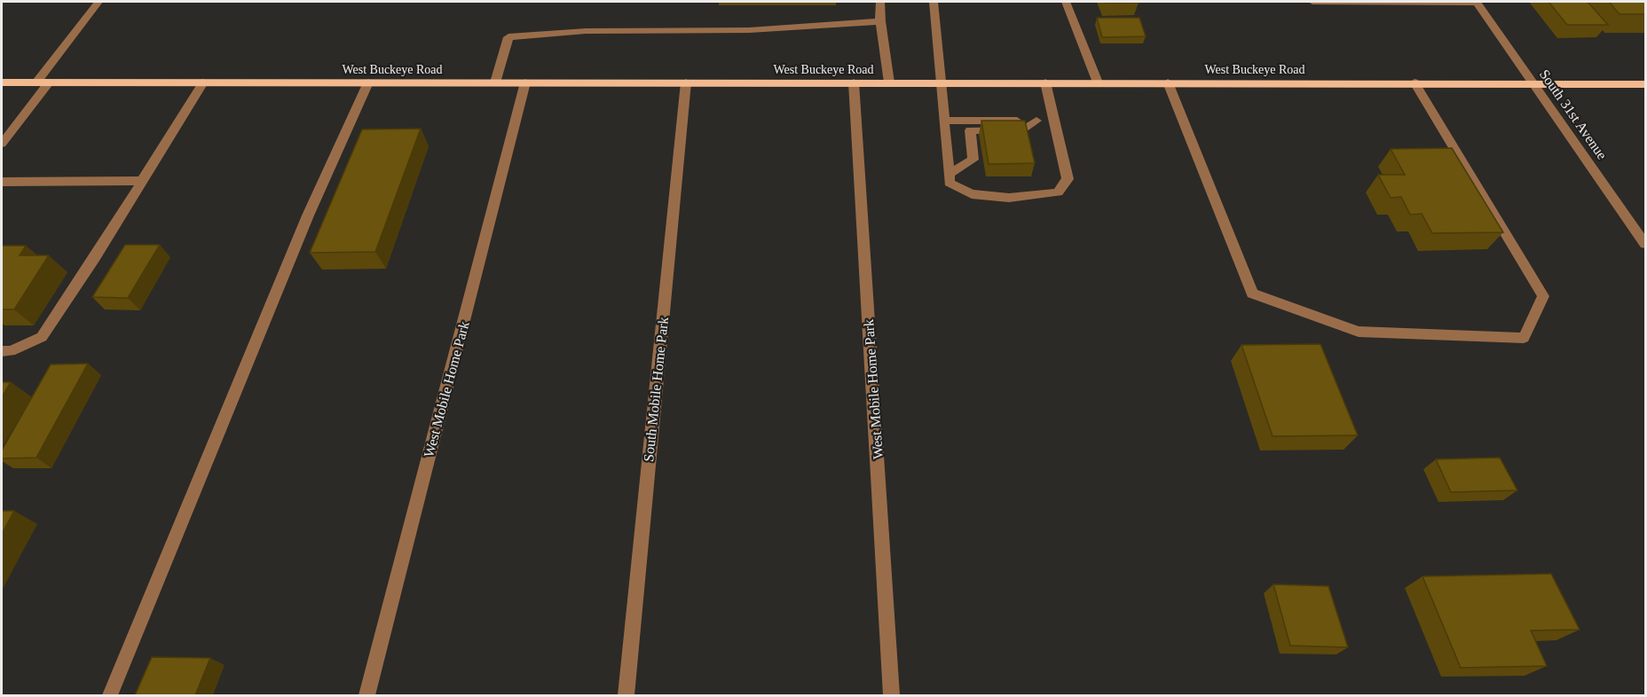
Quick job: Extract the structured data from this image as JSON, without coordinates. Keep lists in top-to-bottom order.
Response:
{
  "streets": {
    "main road": ["West Buckeye Road"],
    "street": ["South 31st Avenue", "West Mobile Home Park", "South Mobile Home Park"]
  },
  "crossings": [
    ["West Buckeye Road", "South 31st Avenue"],
    ["West Buckeye Road", "West Mobile Home Park"],
    ["West Buckeye Road", "South Mobile Home Park"]
  ]
}
